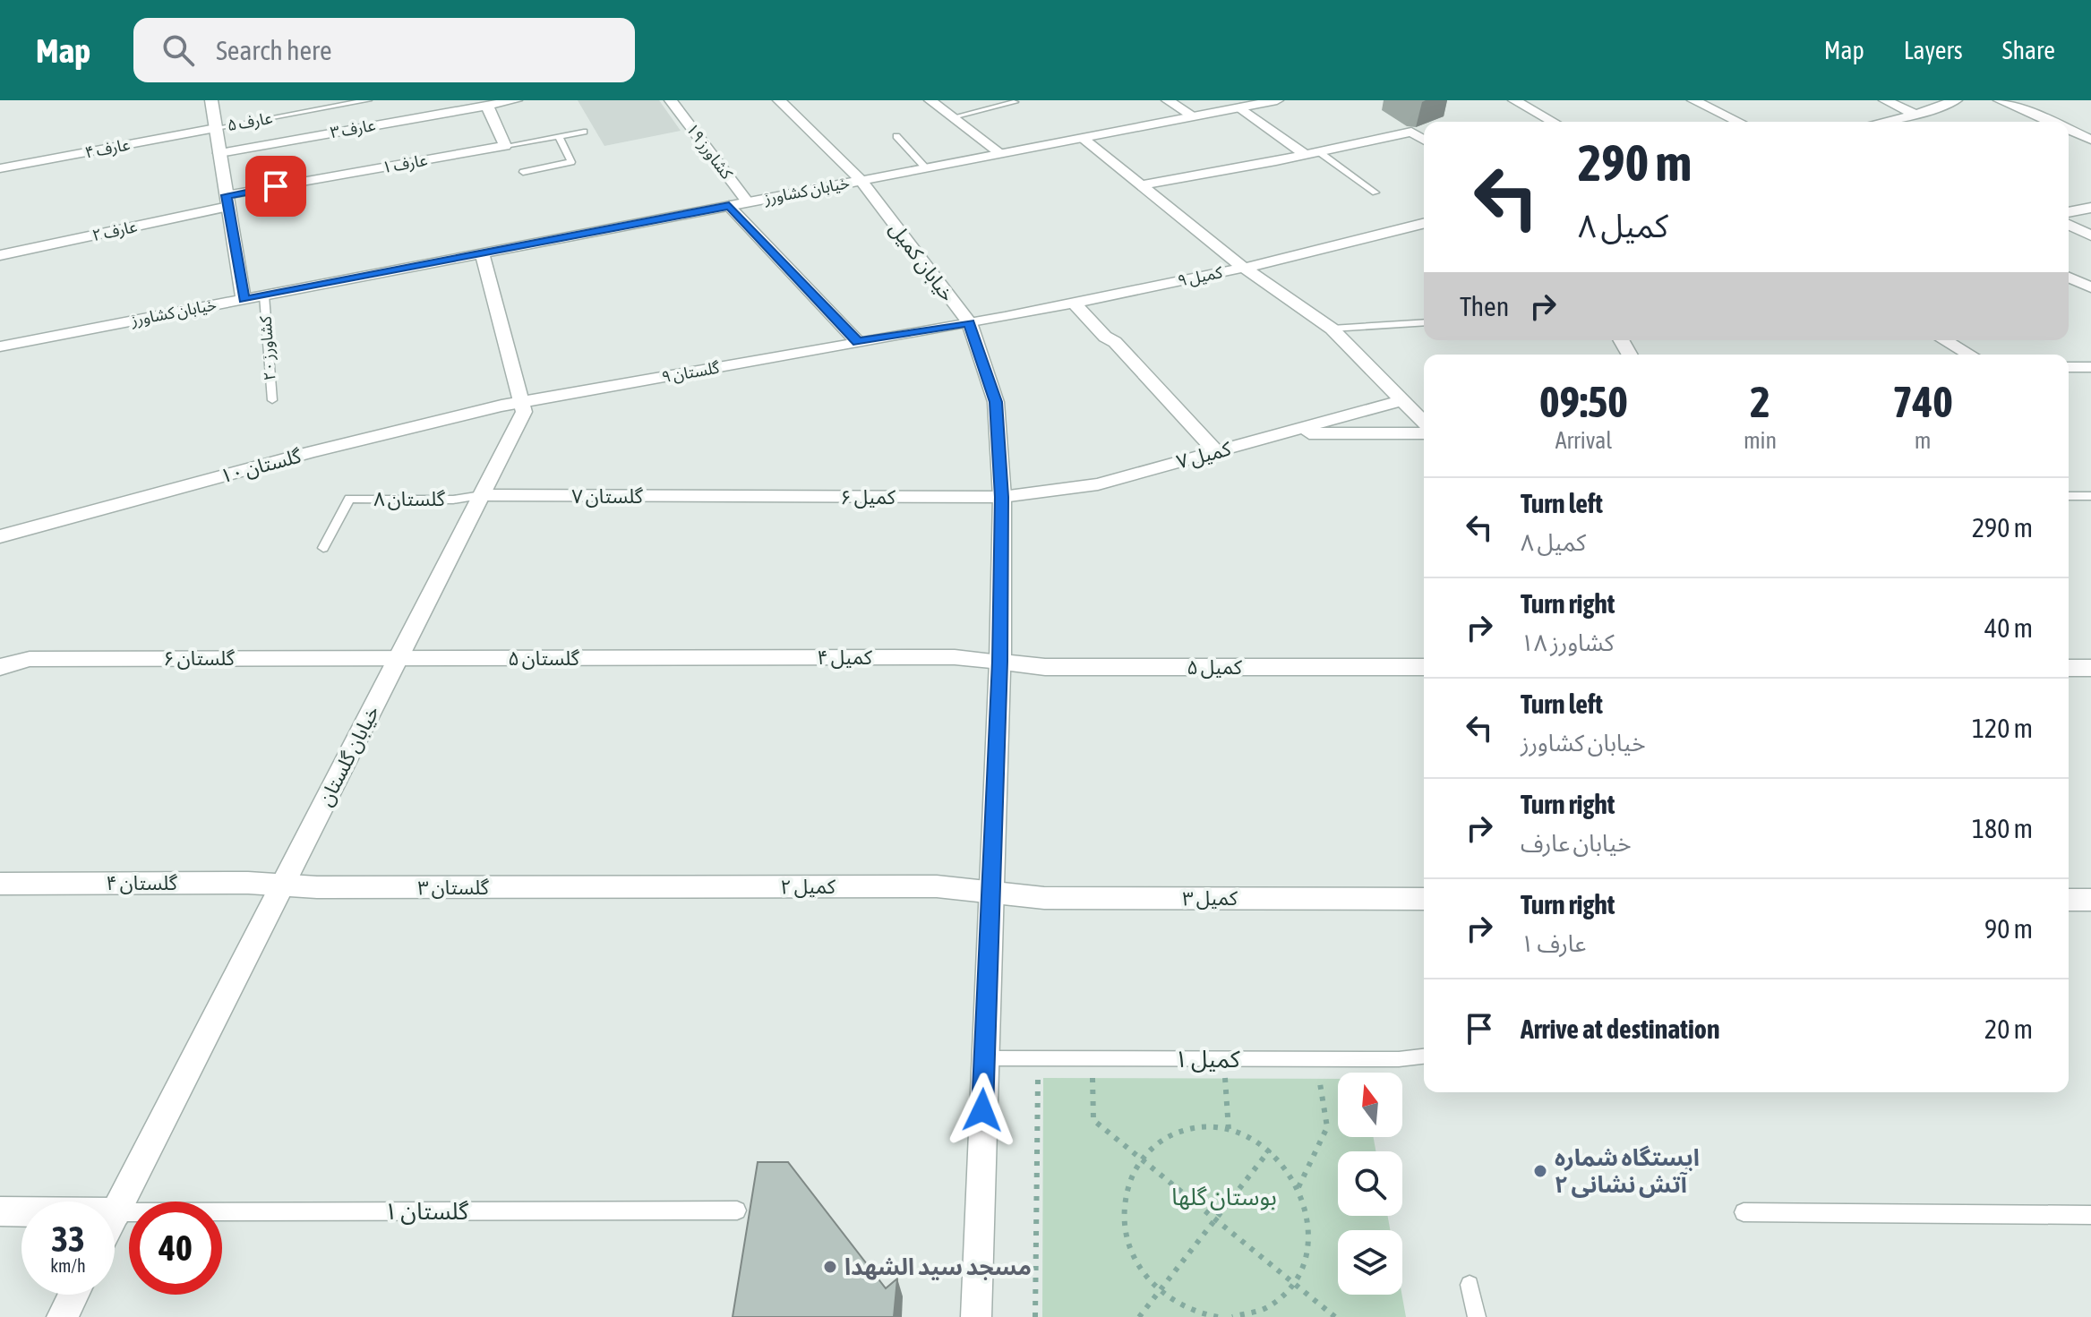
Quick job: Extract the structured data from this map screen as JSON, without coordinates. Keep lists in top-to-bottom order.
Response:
{
  "streets": {
    "street": [
      "عارف ۳",
      "عارف ۴",
      "کشاورز ۱۹",
      "عارف ۱",
      "خیابان کشاورز",
      "عارف ۲",
      "خیابان کمیل",
      "کمیل ۹",
      "گلستان ۹",
      "کمیل ۷",
      "گلستان ۱۰",
      "گلستان ۷",
      "کمیل ۶",
      "کمیل ۴",
      "گلستان ۶",
      "گلستان ۵",
      "کمیل ۵",
      "خیابان گلستان",
      "گلستان ۴",
      "کمیل ۲",
      "گلستان ۳",
      "کمیل ۳"
    ],
    "lane": [
      "عارف ۵",
      "کشاورز ۲۰",
      "گلستان ۸",
      "کمیل ۱",
      "گلستان ۱"
    ]
  },
  "crossings": [
    ["عارف ۵", "عارف ۴"],
    ["کشاورز ۱۹", "خیابان کشاورز"],
    ["عارف ۱", "عارف ۲"],
    ["خیابان کشاورز", "خیابان کمیل"],
    ["خیابان کشاورز", "کشاورز ۲۰"],
    ["خیابان کمیل", "کمیل ۹"],
    ["خیابان کمیل", "گلستان ۹"],
    ["خیابان کمیل", "کمیل ۷"],
    ["خیابان کمیل", "کمیل ۶"],
    ["خیابان کمیل", "کمیل ۴"],
    ["خیابان کمیل", "کمیل ۵"],
    ["خیابان کمیل", "کمیل ۲"],
    ["خیابان کمیل", "کمیل ۳"],
    ["خیابان کمیل", "کمیل ۱"],
    ["کمیل ۹", "گلستان ۹"],
    ["گلستان ۹", "گلستان ۱۰"],
    ["گلستان ۹", "خیابان گلستان"],
    ["کمیل ۷", "کمیل ۶"],
    ["گلستان ۱۰", "خیابان گلستان"],
    ["گلستان ۷", "کمیل ۶"],
    ["گلستان ۷", "گلستان ۸"],
    ["گلستان ۷", "خیابان گلستان"],
    ["گلستان ۸", "خیابان گلستان"],
    ["کمیل ۴", "گلستان ۵"],
    ["کمیل ۴", "کمیل ۵"],
    ["گلستان ۶", "گلستان ۵"],
    ["گلستان ۶", "خیابان گلستان"],
    ["گلستان ۵", "خیابان گلستان"],
    ["خیابان گلستان", "گلستان ۴"],
    ["خیابان گلستان", "گلستان ۳"],
    ["خیابان گلستان", "گلستان ۱"],
    ["گلستان ۴", "گلستان ۳"],
    ["کمیل ۲", "گلستان ۳"],
    ["کمیل ۲", "کمیل ۳"]
  ],
  "parks": ["بوستان گلها"],
  "places": ["ایستگاه شماره ۲ آتش نشانی", "مسجد سید الشهدا"],
  "north": "top",
  "page": {
    "header": "Map",
    "search": "Search here",
    "nav": ["Map", "Layers", "Share"],
    "turn": ["290 m", "کمیل ۸"],
    "then": "Then",
    "eta": [
      "09:50",
      "Arrival",
      "2",
      "min",
      "740",
      "m"
    ],
    "list": [
      {
        "name": "Turn left",
        "note": "کمیل ۸",
        "value": "290 m"
      },
      {
        "name": "Turn right",
        "note": "کشاورز ۱۸",
        "value": "40 m"
      },
      {
        "name": "Turn left",
        "note": "خیابان کشاورز",
        "value": "120 m"
      },
      {
        "name": "Turn right",
        "note": "خیابان عارف",
        "value": "180 m"
      },
      {
        "name": "Turn right",
        "note": "عارف ۱",
        "value": "90 m"
      },
      {
        "name": "Arrive at destination",
        "value": "20 m"
      }
    ],
    "speed": "33 km/h",
    "limit": "40"
  }
}
